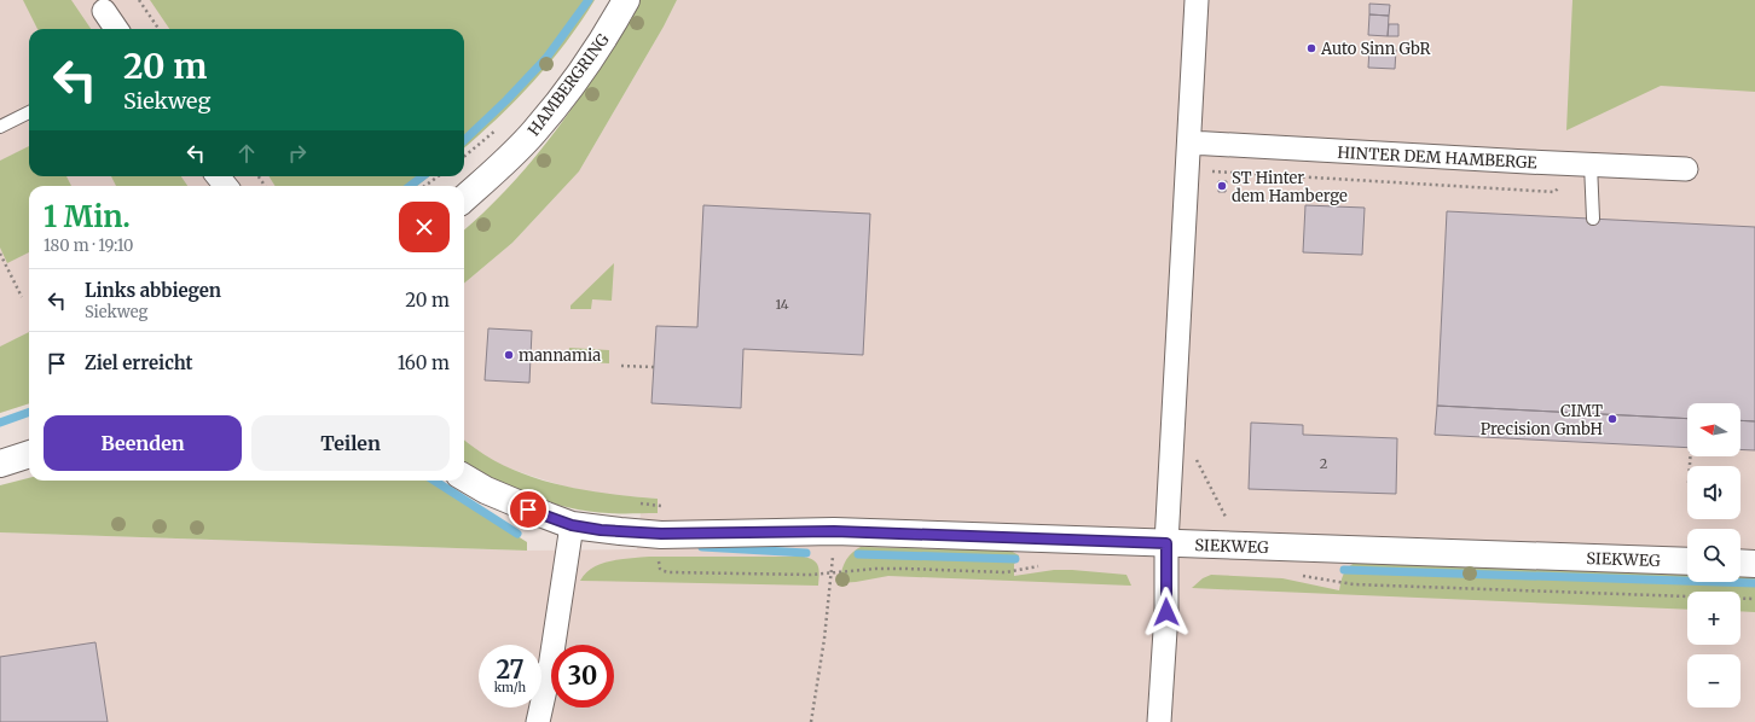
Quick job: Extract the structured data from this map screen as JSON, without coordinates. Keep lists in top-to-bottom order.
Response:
{
  "streets": {
    "street": ["HAMBERGRING", "HINTER DEM HAMBERGE", "SIEKWEG"]
  },
  "places": [
    "Auto Sinn GbR",
    "ST Hinter dem Hamberge",
    "mannamia",
    "CIMT Precision GmbH"
  ],
  "house_numbers": ["14", "2"],
  "north": "left",
  "page": {
    "turn": ["20 m", "Siekweg"],
    "heading": ["1 Min.", "180 m · 19:10"],
    "list": [
      {
        "name": "Links abbiegen",
        "note": "Siekweg",
        "value": "20 m"
      },
      {
        "name": "Ziel erreicht",
        "value": "160 m"
      }
    ],
    "map_buttons": ["+", "−"],
    "buttons": ["Beenden", "Teilen"],
    "speed": "27 km/h",
    "limit": "30"
  }
}
